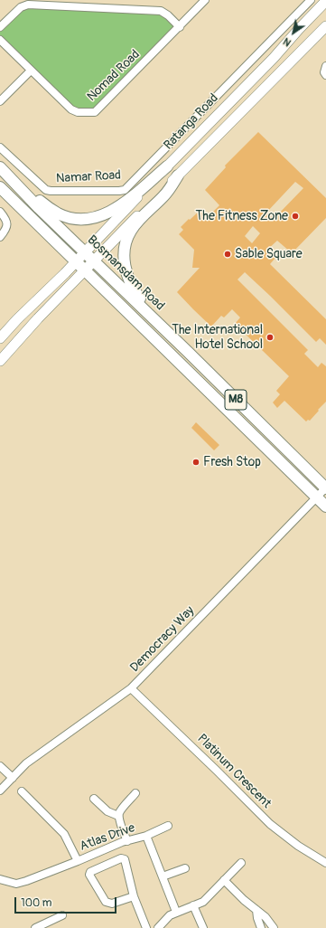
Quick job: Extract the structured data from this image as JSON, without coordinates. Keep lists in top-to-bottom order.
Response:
{
  "streets": {
    "main road": ["Ratanga Road", "Bosmansdam Road", "M8"],
    "street": [
      "Nomad Road",
      "Namar Road",
      "Democracy Way",
      "Platinum Crescent",
      "Atlas Drive"
    ]
  },
  "crossings": [
    ["Ratanga Road", "Bosmansdam Road"],
    ["Bosmansdam Road", "Democracy Way"],
    ["Democracy Way", "Platinum Crescent"]
  ],
  "places": [
    "The Fitness Zone",
    "Sable Square",
    "The International Hotel School",
    "Fresh Stop"
  ],
  "scale_bar": "100 m",
  "north": "bottom left"
}
